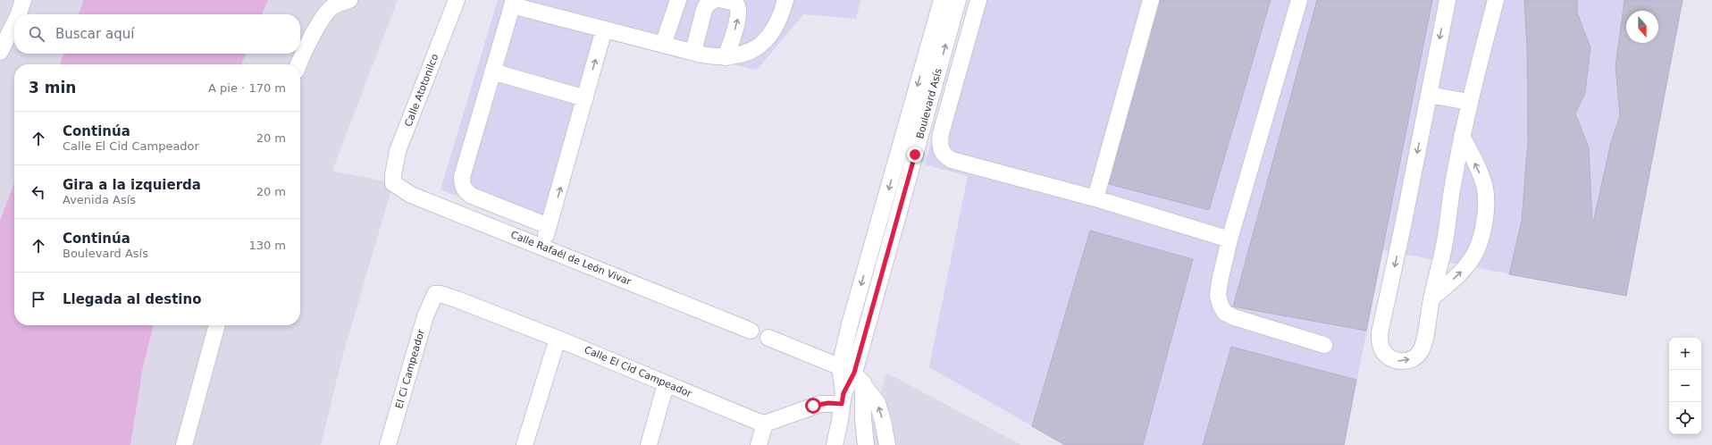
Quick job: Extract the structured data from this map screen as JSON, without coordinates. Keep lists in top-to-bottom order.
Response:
{
  "streets": {
    "street": [
      "Calle Atotonilco",
      "Boulevard Asís",
      "Calle Rafaél de León Vivar",
      "El Ci Campeador",
      "Calle El Cid Campeador"
    ]
  },
  "crossings": [
    ["Calle Atotonilco", "Calle Rafaél de León Vivar"],
    ["El Ci Campeador", "Calle El Cid Campeador"]
  ],
  "north": "bottom",
  "page": {
    "search": "Buscar aquí",
    "heading": ["3 min", "A pie · 170 m"],
    "list": [
      ["Continúa", "Calle El Cid Campeador", "20 m"],
      ["Gira a la izquierda", "Avenida Asís", "20 m"],
      ["Continúa", "Boulevard Asís", "130 m"],
      "Llegada al destino"
    ],
    "map_buttons": ["+", "−"]
  }
}
